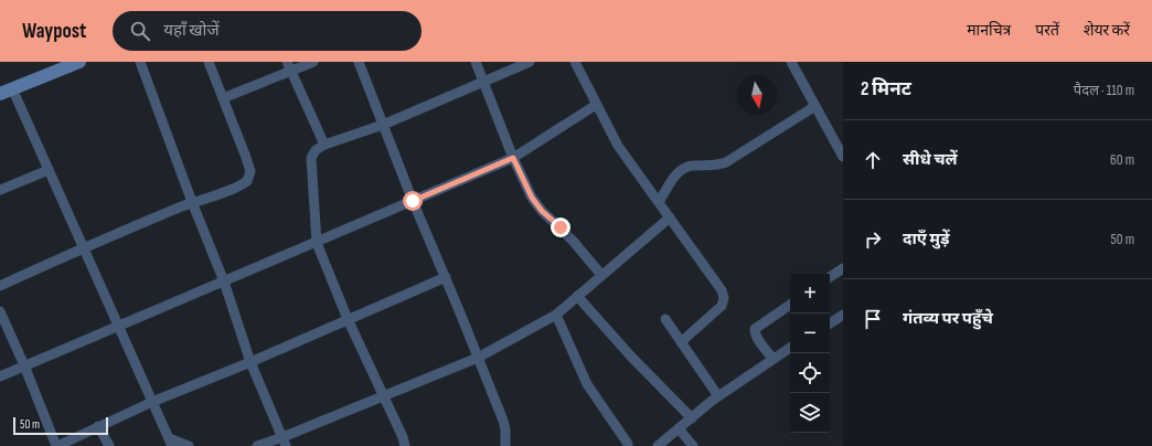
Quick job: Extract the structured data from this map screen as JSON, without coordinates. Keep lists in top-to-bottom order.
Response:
{
  "scale_bar": "50 m",
  "north": "bottom",
  "page": {
    "header": "Waypost",
    "search": "यहाँ खोजें",
    "nav": ["मानचित्र", "परतें", "शेयर करें"],
    "heading": ["2 मिनट", "पैदल · 110 m"],
    "list": [
      ["सीधे चलें", "60 m"],
      ["दाएँ मुड़ें", "50 m"],
      "गंतव्य पर पहुँचे"
    ],
    "map_buttons": ["+", "−"],
    "scale": "50 m"
  }
}
